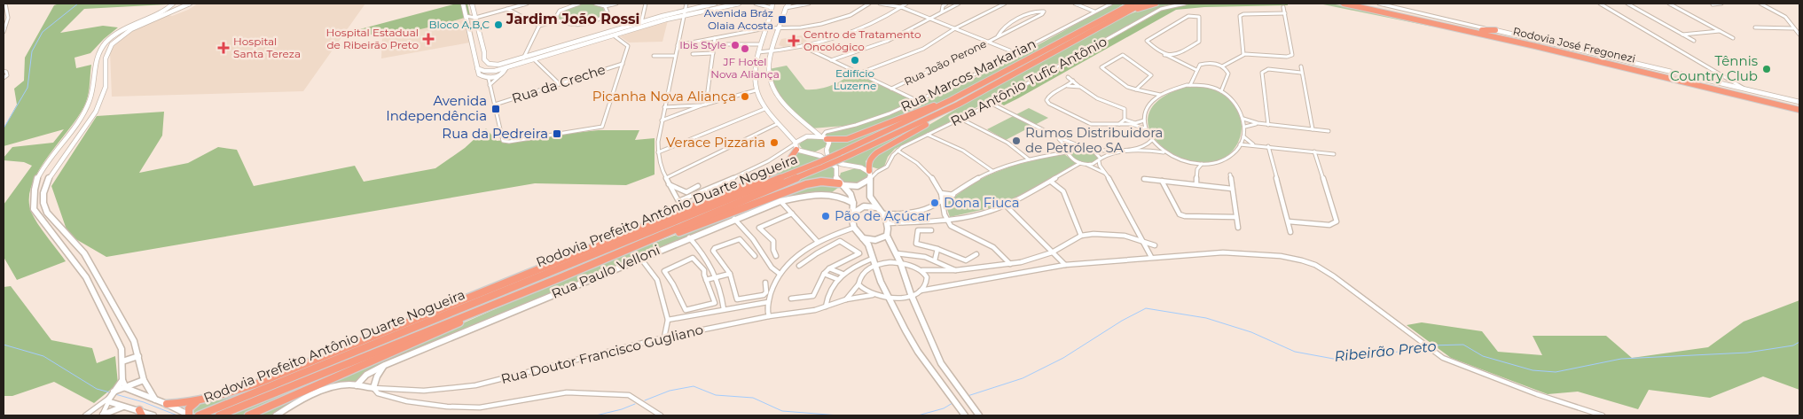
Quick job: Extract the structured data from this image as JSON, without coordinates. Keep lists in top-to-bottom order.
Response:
{
  "streets": {
    "highway": ["Rodovia José Fregonezi", "Rodovia Prefeito Antônio Duarte Nogueira"],
    "main road": ["Rua Paulo Velloni", "Rua Doutor Francisco Gugliano"],
    "street": [
      "Rua João Perone",
      "Rua Marcos Markarian",
      "Rua Antônio Tufic Antônio",
      "Rua da Creche"
    ]
  },
  "crossings": [
    ["Rua Paulo Velloni", "Rua Doutor Francisco Gugliano"]
  ],
  "districts": ["Jardim João Rossi"],
  "water": ["Ribeirão Preto"],
  "places": {
    "transit": ["Avenida Bráz Olaia Acosta", "Avenida Independência", "Rua da Pedreira"],
    "other": [
      "Bloco A,B,C",
      "Ibis Style",
      "JF Hotel Nova Aliança",
      "Edifício Luzerne",
      "Tênnis Country Club",
      "Picanha Nova Aliança",
      "Rumos Distribuidora de Petróleo SA",
      "Verace Pizzaria",
      "Dona Fiuca",
      "Pão de Açúcar"
    ],
    "health": ["Hospital Estadual de Ribeirão Preto", "Centro de Tratamento Oncológico", "Hospital Santa Tereza"]
  }
}
